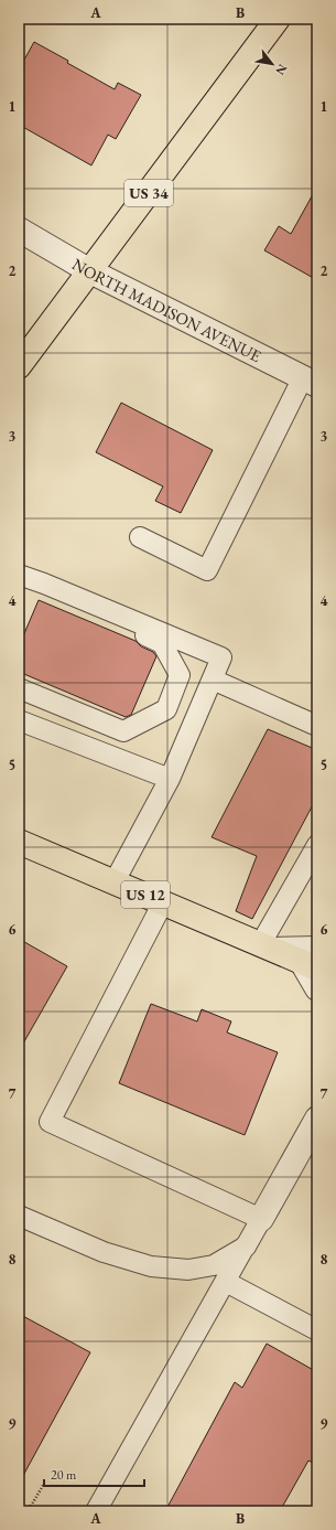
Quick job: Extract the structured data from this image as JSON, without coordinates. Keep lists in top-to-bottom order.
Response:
{
  "streets": {
    "main road": ["US 34", "US 12"],
    "street": ["NORTH MADISON AVENUE"]
  },
  "crossings": [
    ["US 34", "NORTH MADISON AVENUE"]
  ],
  "scale_bar": "20 m",
  "north": "bottom right",
  "grid": {
    "columns": ["A", "B"],
    "rows": [
      "1",
      "2",
      "3",
      "4",
      "5",
      "6",
      "7",
      "8",
      "9"
    ]
  }
}
